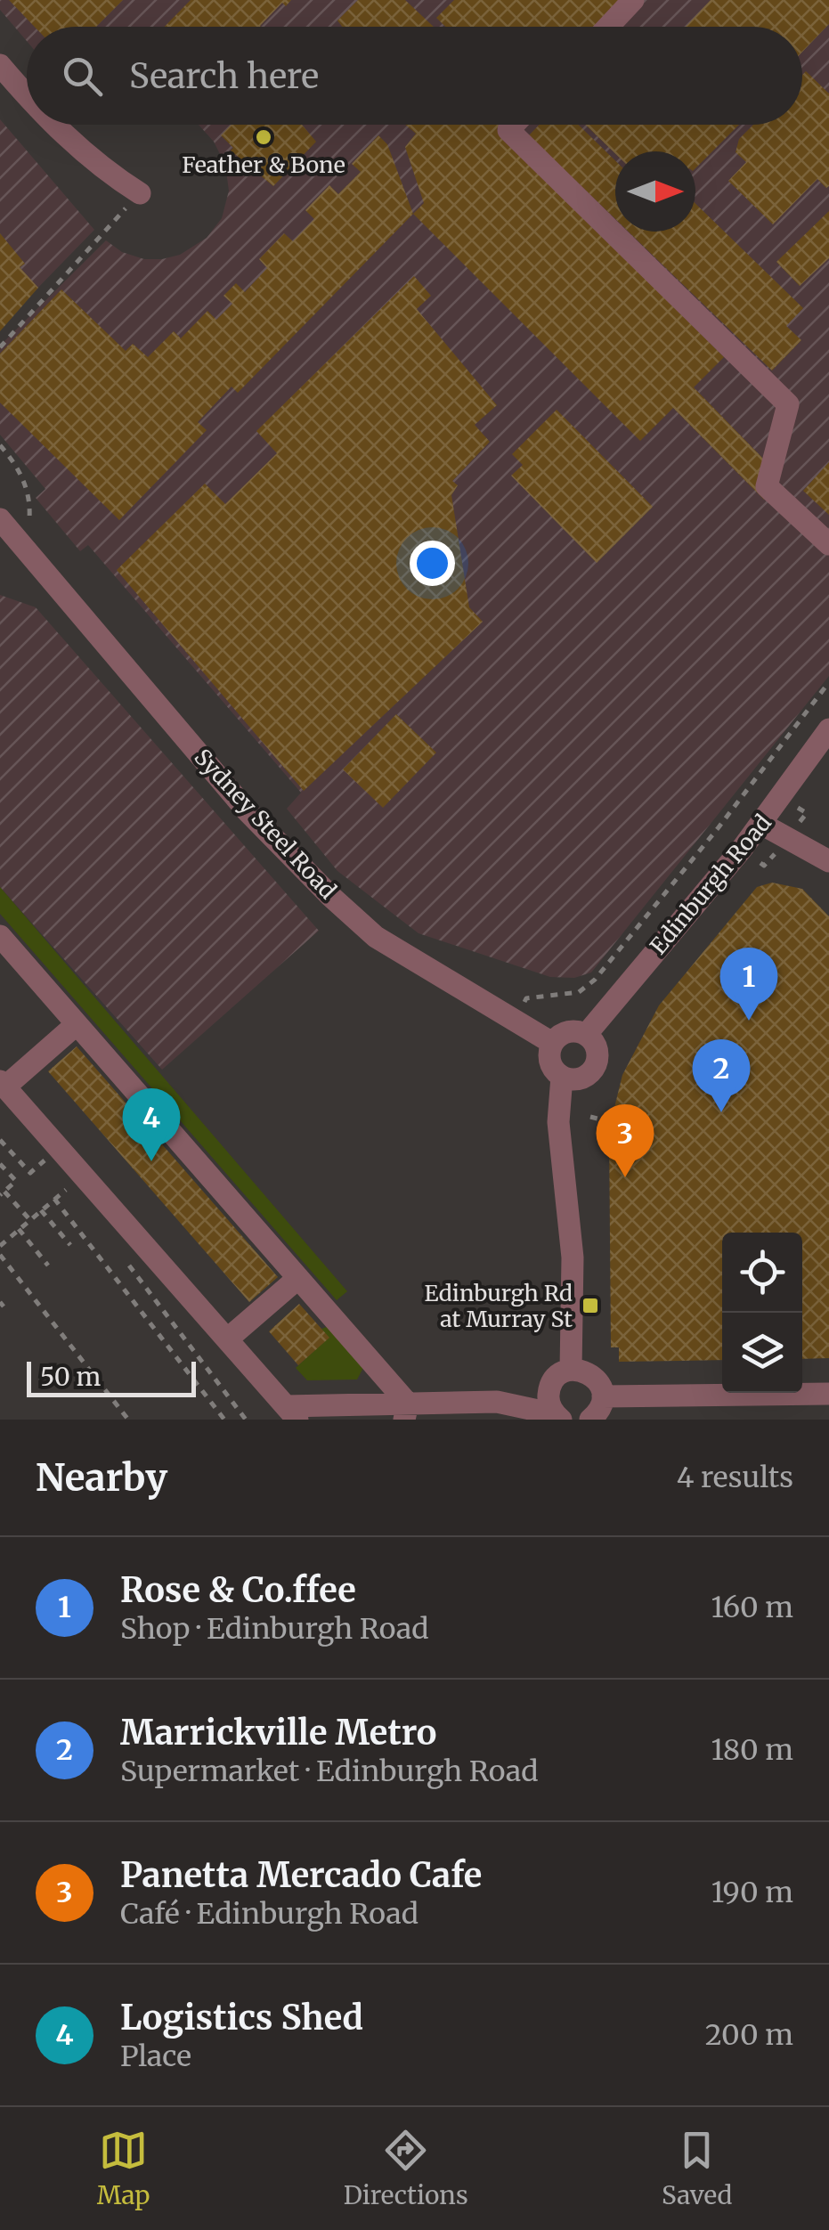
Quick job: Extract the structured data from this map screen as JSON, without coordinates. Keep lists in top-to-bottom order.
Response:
{
  "streets": {
    "street": ["Sydney Steel Road", "Edinburgh Road"]
  },
  "crossings": [
    ["Sydney Steel Road", "Edinburgh Road"]
  ],
  "places": {
    "other": ["Feather & Bone"],
    "transit": ["Edinburgh Rd at Murray St"]
  },
  "scale_bar": "50 m",
  "north": "right",
  "page": {
    "search": "Search here",
    "pins": [
      "1",
      "2",
      "4",
      "3"
    ],
    "scale": "50 m",
    "heading": ["Nearby", "4 results"],
    "list": [
      {
        "mark": "1",
        "name": "Rose & Co.ffee",
        "note": "Shop · Edinburgh Road",
        "value": "160 m"
      },
      {
        "mark": "2",
        "name": "Marrickville Metro",
        "note": "Supermarket · Edinburgh Road",
        "value": "180 m"
      },
      {
        "mark": "3",
        "name": "Panetta Mercado Cafe",
        "note": "Café · Edinburgh Road",
        "value": "190 m"
      },
      {
        "mark": "4",
        "name": "Logistics Shed",
        "note": "Place",
        "value": "200 m"
      }
    ],
    "nav": ["Map", "Directions", "Saved"]
  }
}
